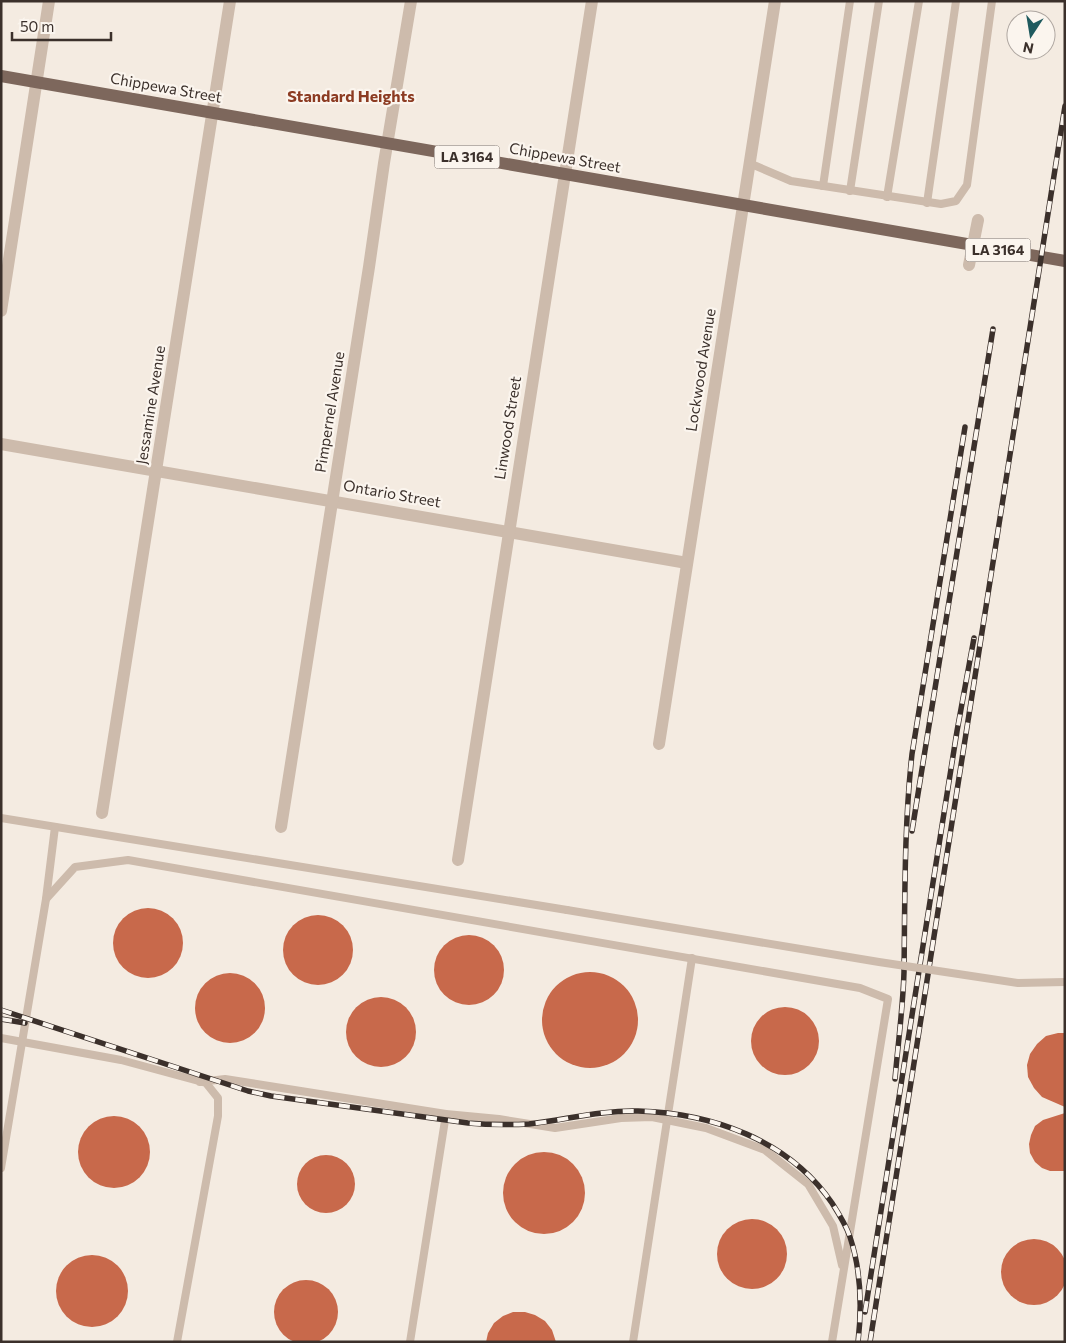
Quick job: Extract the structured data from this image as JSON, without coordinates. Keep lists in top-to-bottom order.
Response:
{
  "streets": {
    "main road": ["Chippewa Street", "LA 3164"],
    "street": [
      "Lockwood Avenue",
      "Jessamine Avenue",
      "Pimpernel Avenue",
      "Linwood Street",
      "Ontario Street"
    ]
  },
  "crossings": [
    ["Chippewa Street", "Lockwood Avenue"],
    ["Chippewa Street", "Jessamine Avenue"],
    ["Chippewa Street", "Pimpernel Avenue"],
    ["Chippewa Street", "Linwood Street"],
    ["Lockwood Avenue", "Ontario Street"],
    ["Jessamine Avenue", "Ontario Street"],
    ["Pimpernel Avenue", "Ontario Street"],
    ["Linwood Street", "Ontario Street"]
  ],
  "districts": ["Standard Heights"],
  "scale_bar": "50 m",
  "north": "bottom"
}
